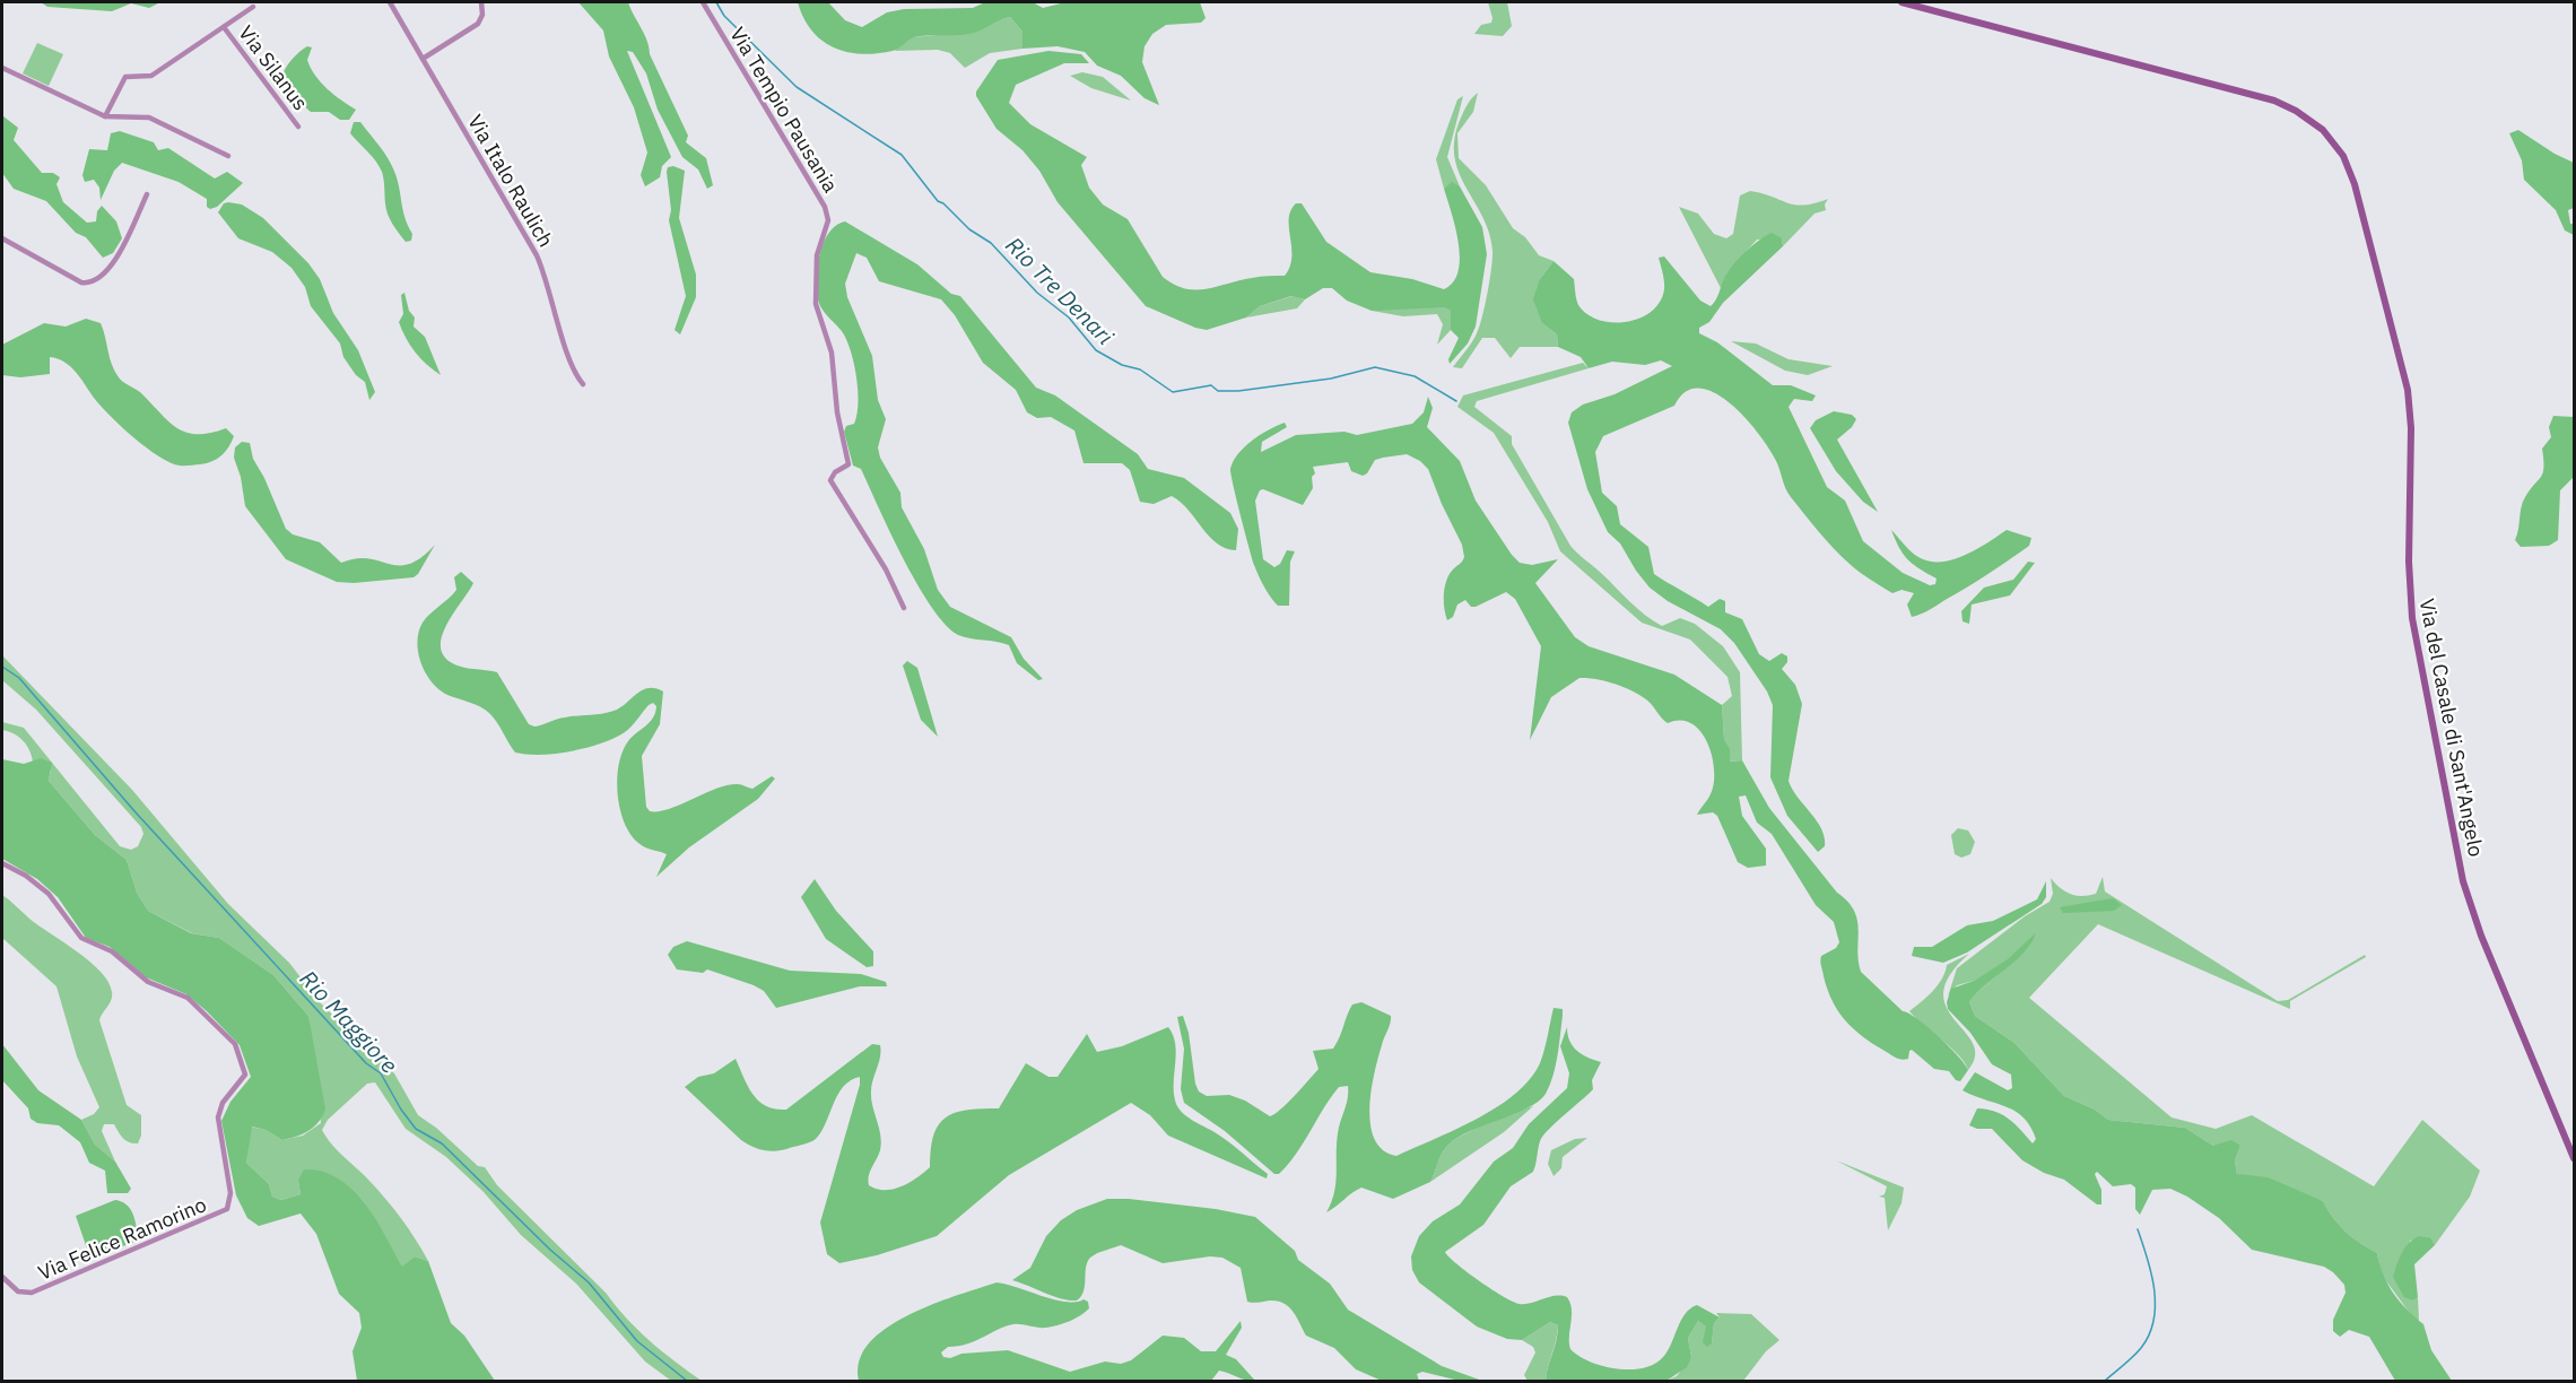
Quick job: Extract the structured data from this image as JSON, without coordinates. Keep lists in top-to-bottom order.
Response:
{
  "streets": {
    "main road": ["Via del Casale di Sant'Angelo"],
    "street": [
      "Via Silanus",
      "Via Tempio Pausania",
      "Via Italo Raulich",
      "Via Felice Ramorino"
    ]
  },
  "water": ["Rio Tre Denari", "Rio Maggiore"]
}
